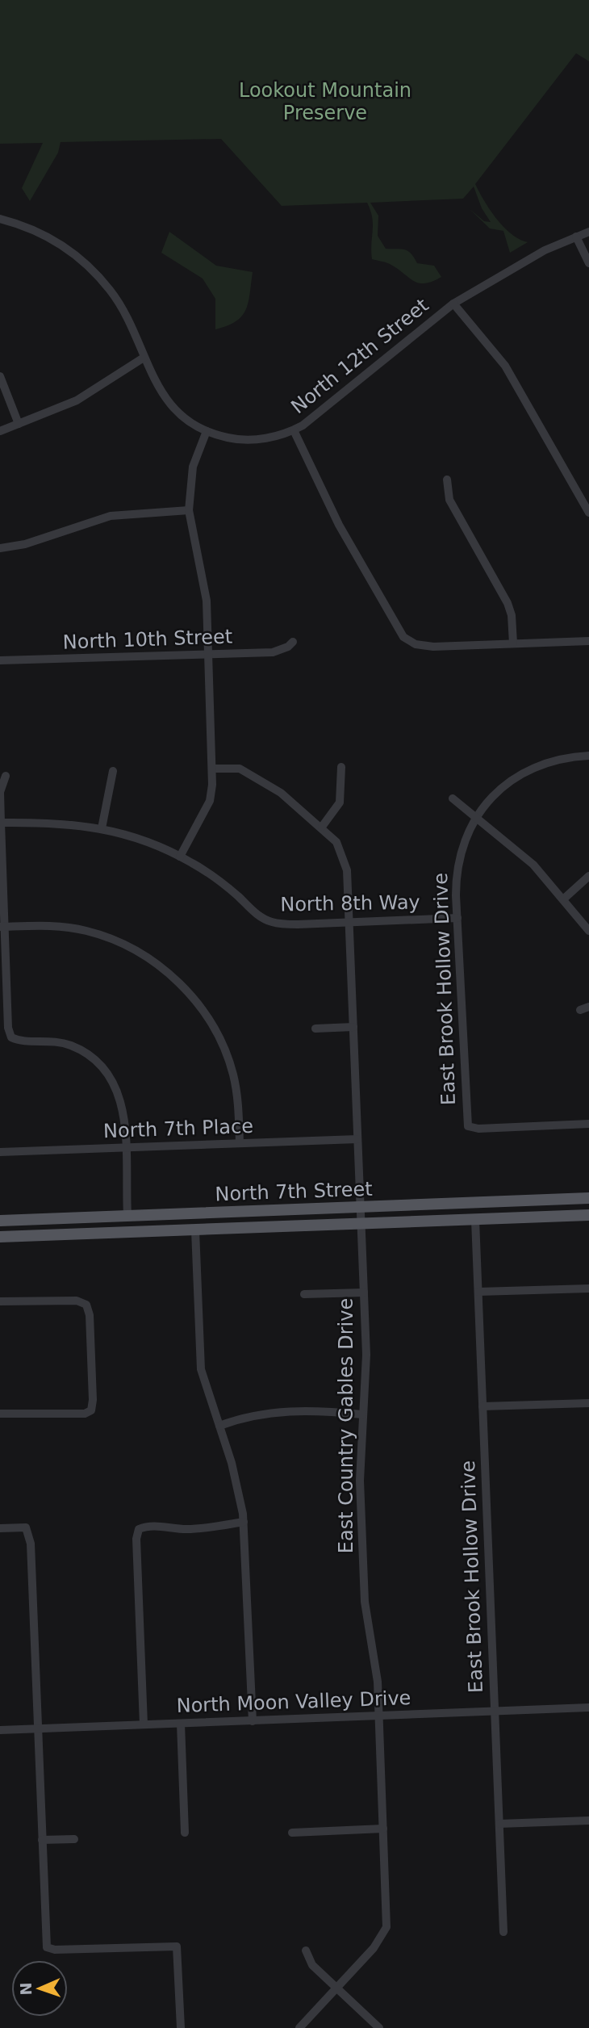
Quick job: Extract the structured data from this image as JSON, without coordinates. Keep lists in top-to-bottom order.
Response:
{
  "streets": {
    "main road": ["North 7th Street"],
    "street": [
      "North 12th Street",
      "North 10th Street",
      "North 8th Way",
      "East Brook Hollow Drive",
      "North 7th Place",
      "East Country Gables Drive",
      "North Moon Valley Drive"
    ]
  },
  "crossings": [
    ["North 8th Way", "East Brook Hollow Drive"],
    ["North 8th Way", "East Country Gables Drive"],
    ["East Brook Hollow Drive", "North 7th Street"],
    ["East Brook Hollow Drive", "North Moon Valley Drive"],
    ["North 7th Place", "East Country Gables Drive"],
    ["North 7th Street", "East Country Gables Drive"],
    ["East Country Gables Drive", "North Moon Valley Drive"]
  ],
  "parks": ["Lookout Mountain Preserve"],
  "north": "left"
}
